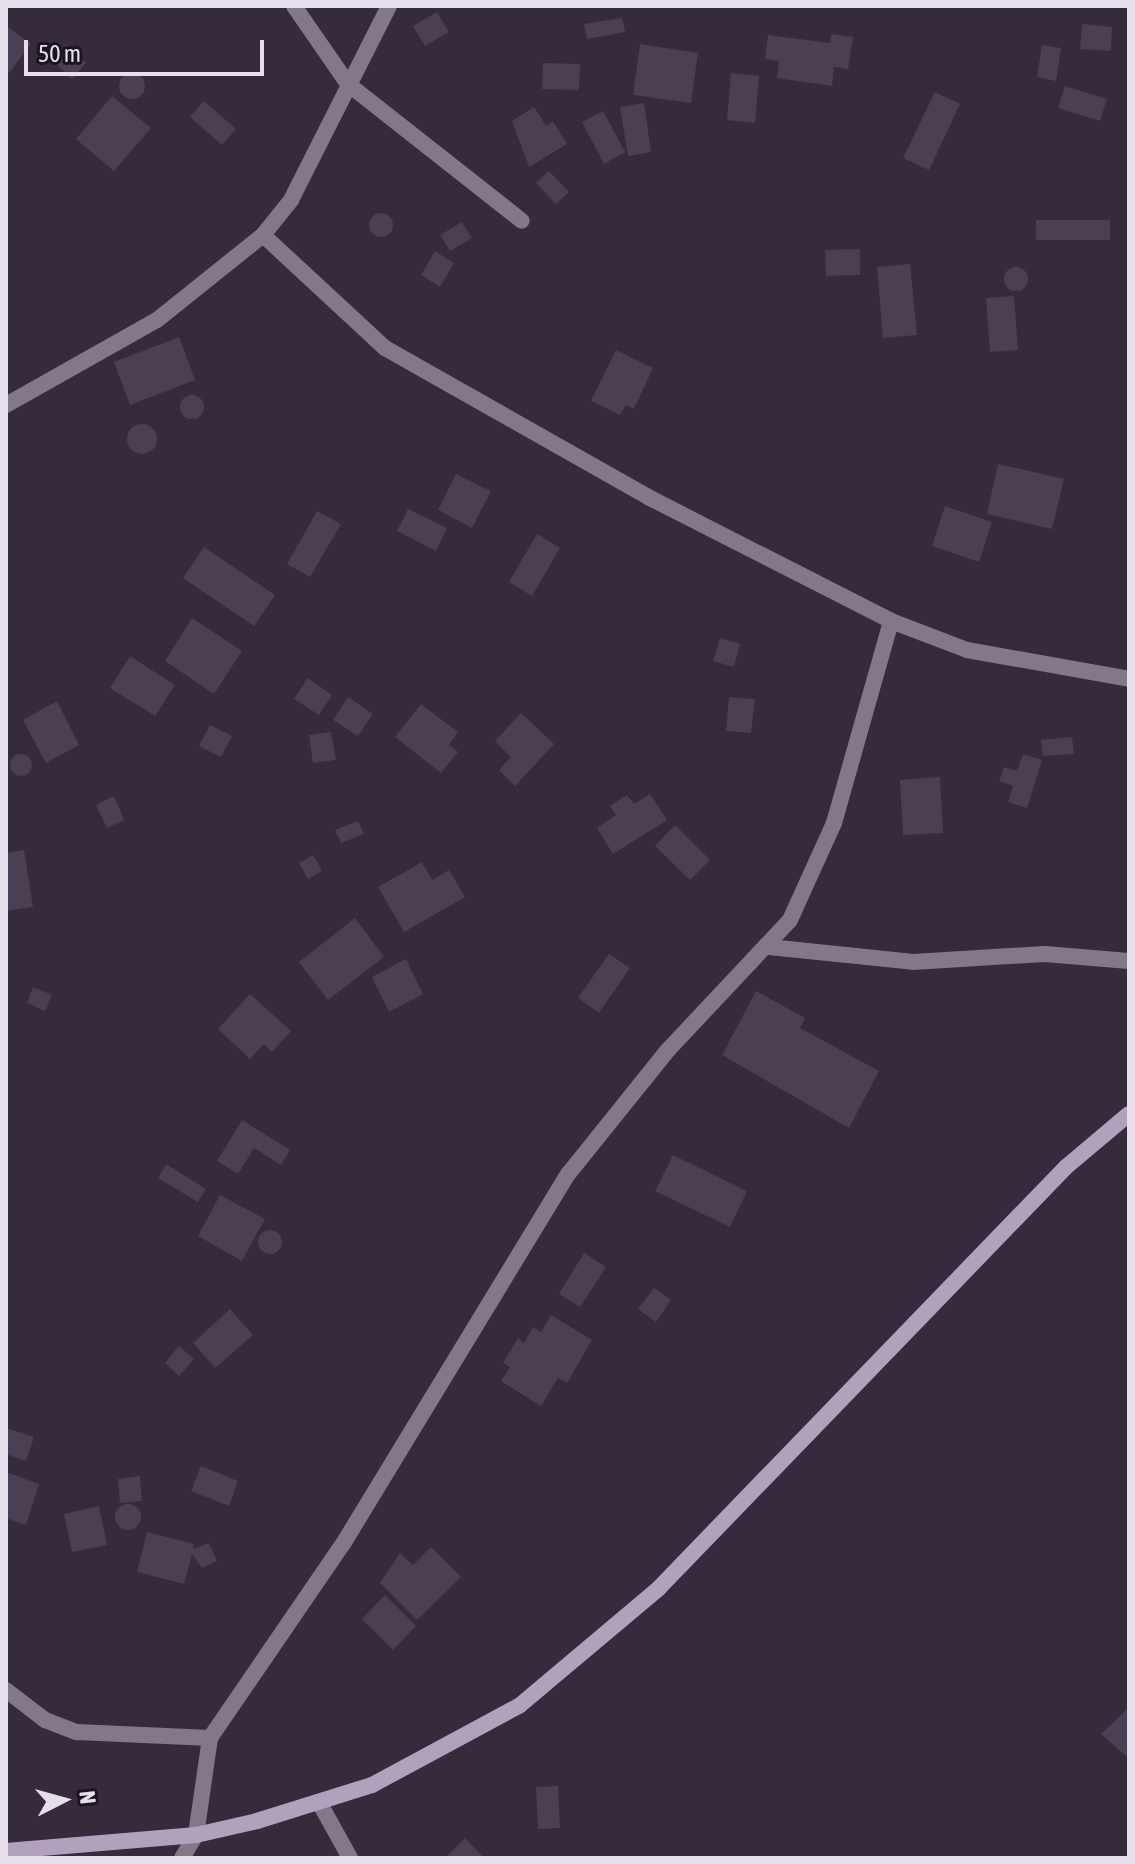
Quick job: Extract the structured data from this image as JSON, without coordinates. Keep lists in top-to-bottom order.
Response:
{
  "scale_bar": "50 m",
  "north": "right"
}
